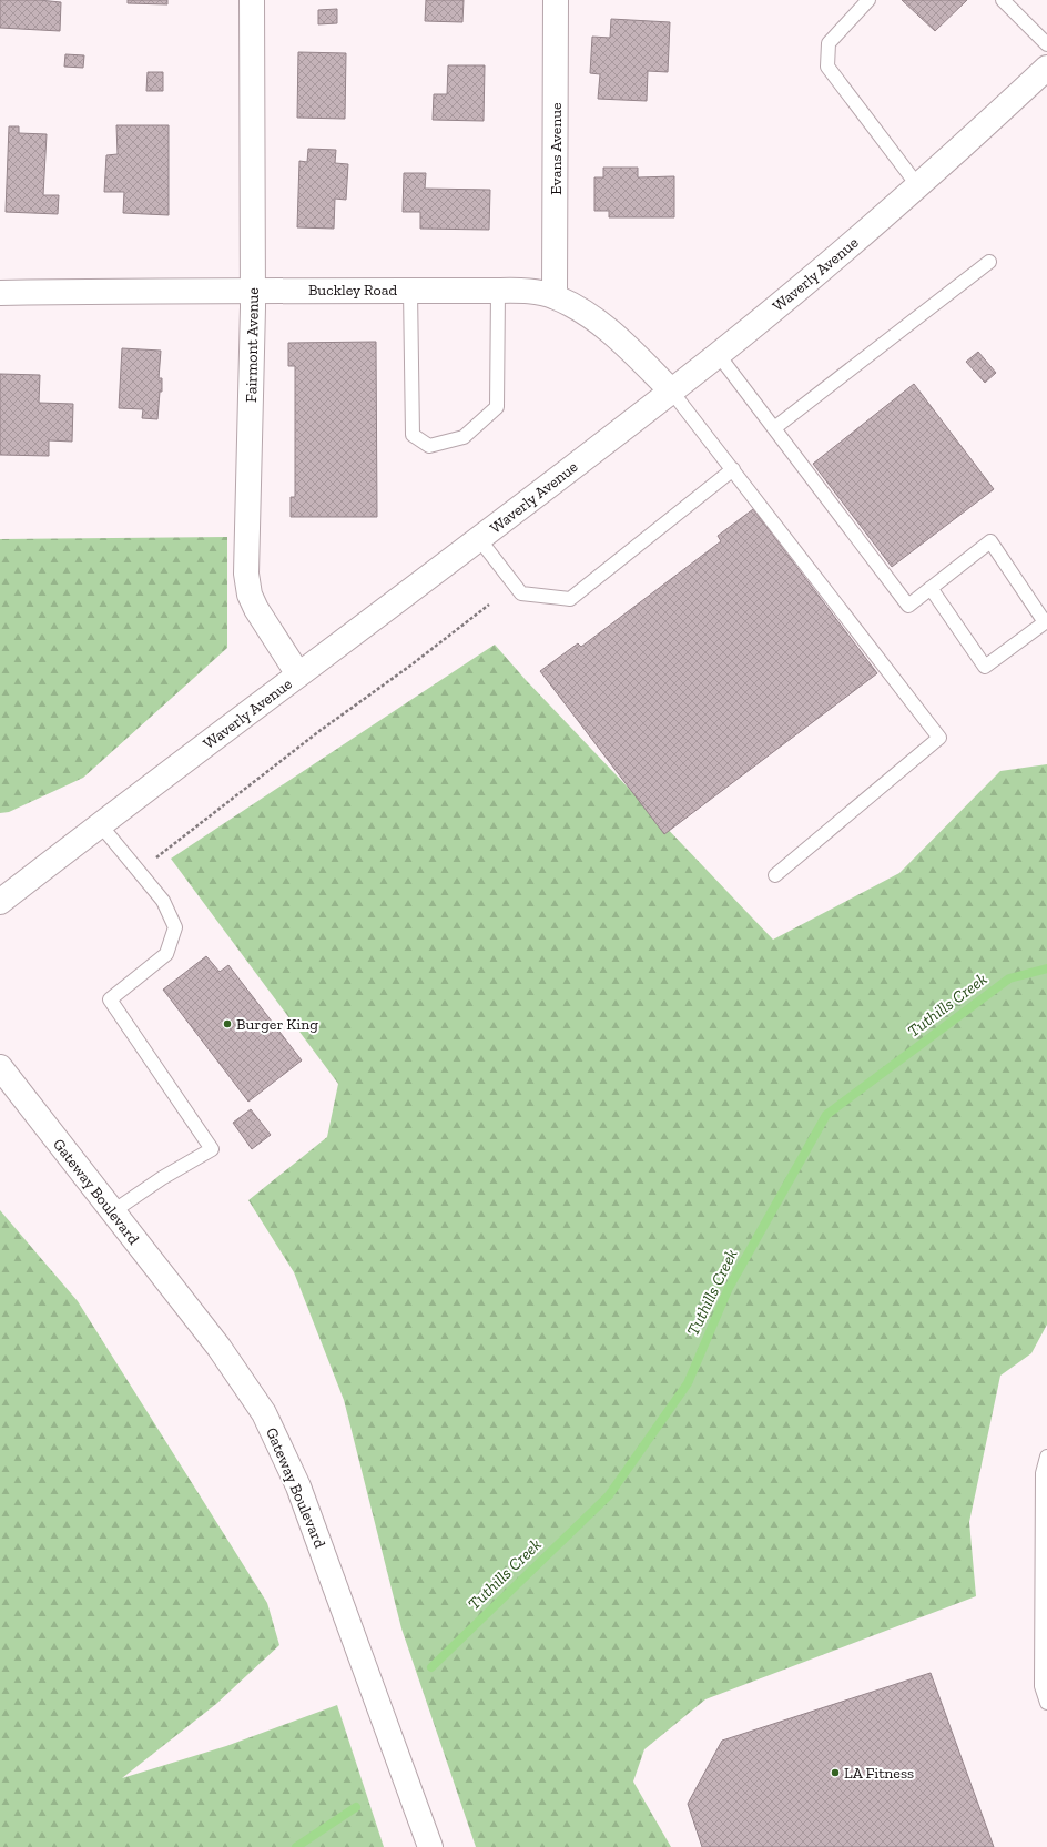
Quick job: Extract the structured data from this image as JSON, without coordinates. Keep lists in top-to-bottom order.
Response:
{
  "streets": {
    "street": [
      "Evans Avenue",
      "Waverly Avenue",
      "Buckley Road",
      "Fairmont Avenue",
      "Gateway Boulevard"
    ]
  },
  "crossings": [
    ["Evans Avenue", "Buckley Road"],
    ["Waverly Avenue", "Buckley Road"],
    ["Waverly Avenue", "Fairmont Avenue"],
    ["Buckley Road", "Fairmont Avenue"]
  ],
  "water": ["Tuthills Creek"],
  "places": ["Burger King", "LA Fitness"]
}
